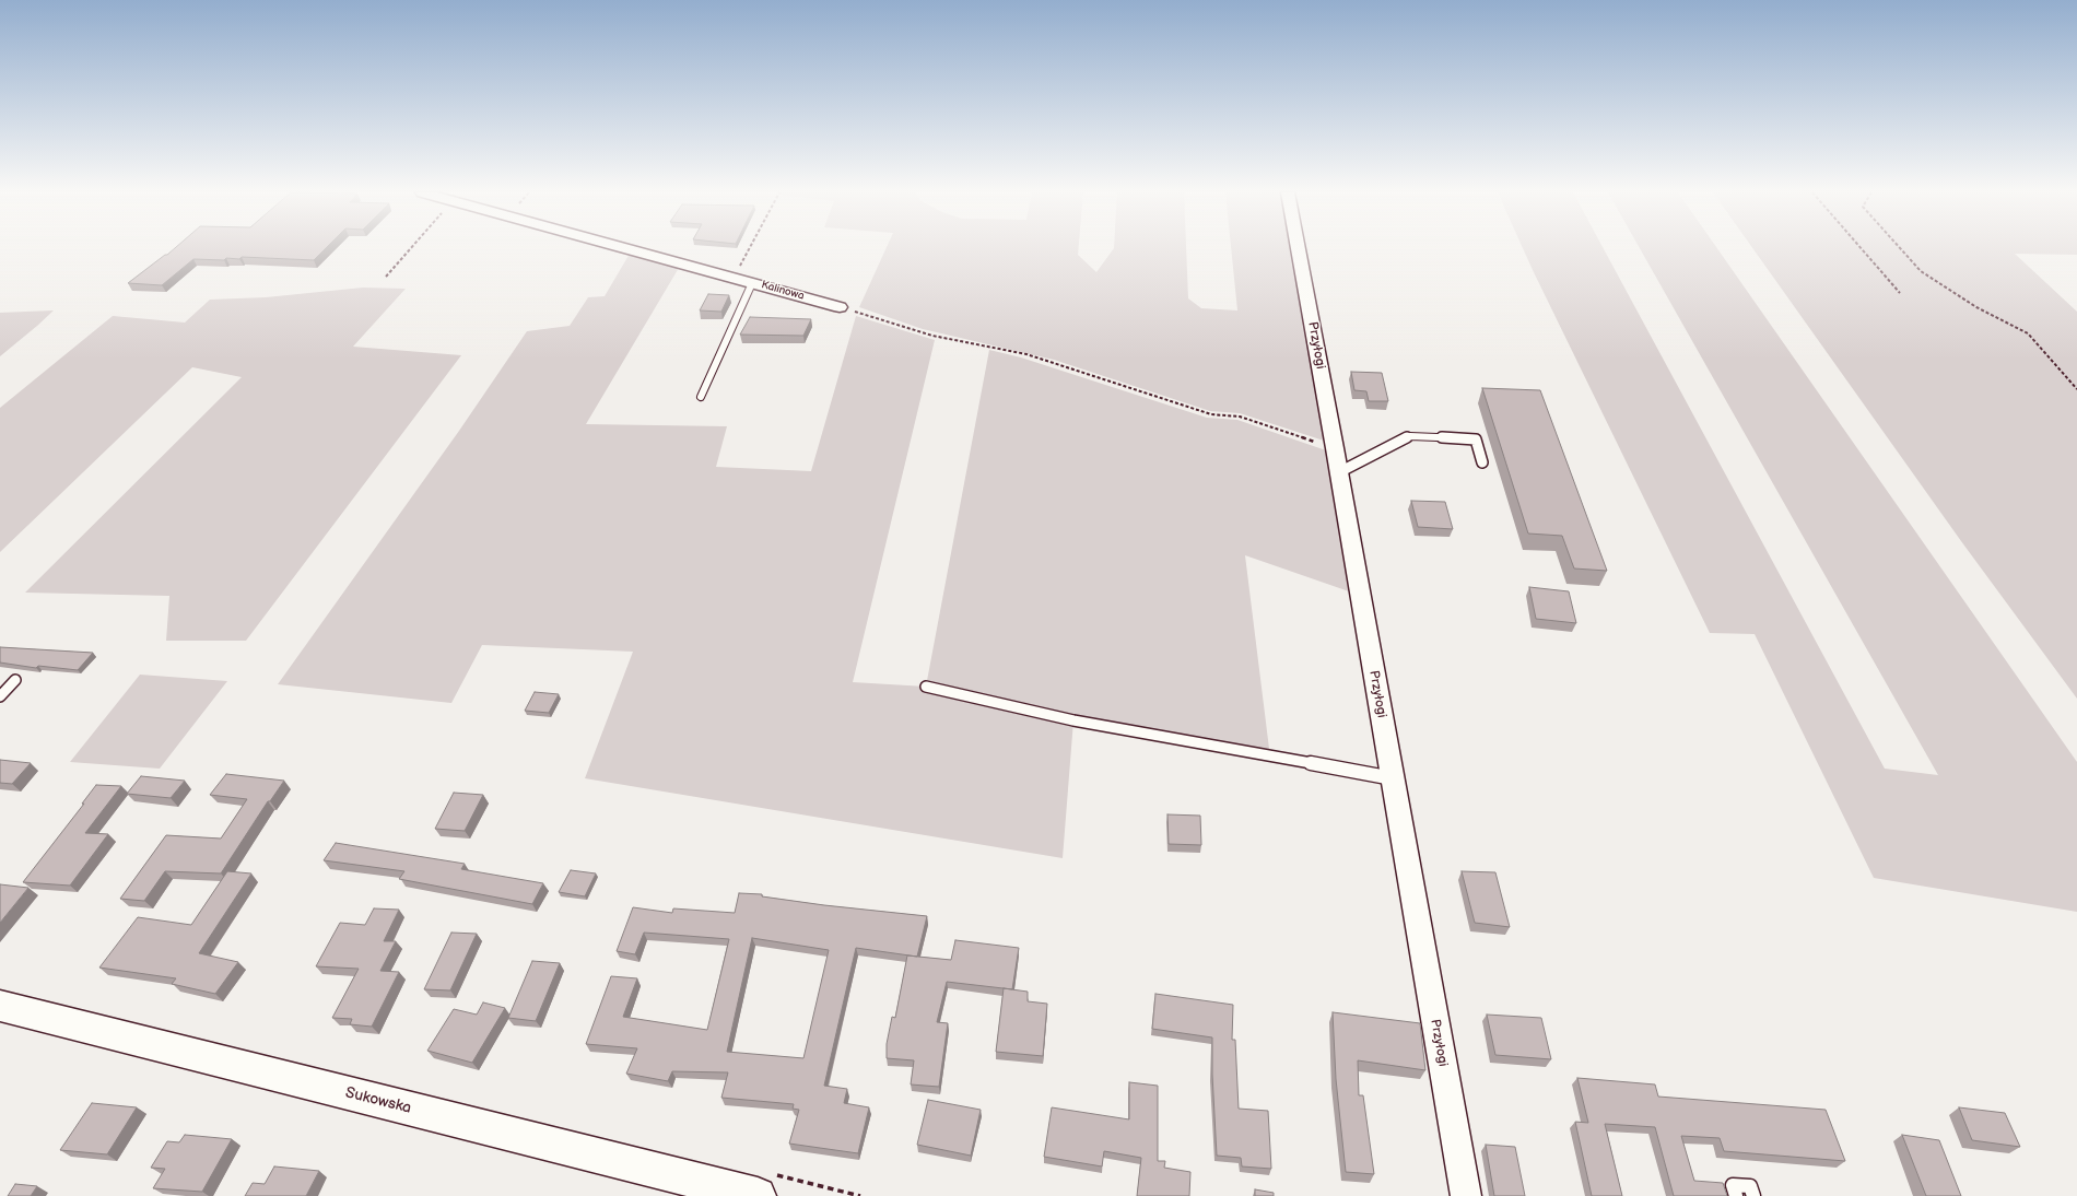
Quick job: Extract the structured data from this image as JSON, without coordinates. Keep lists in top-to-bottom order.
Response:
{
  "streets": {
    "street": ["Kalinowa", "Przyłogi", "Sukowska"]
  }
}
